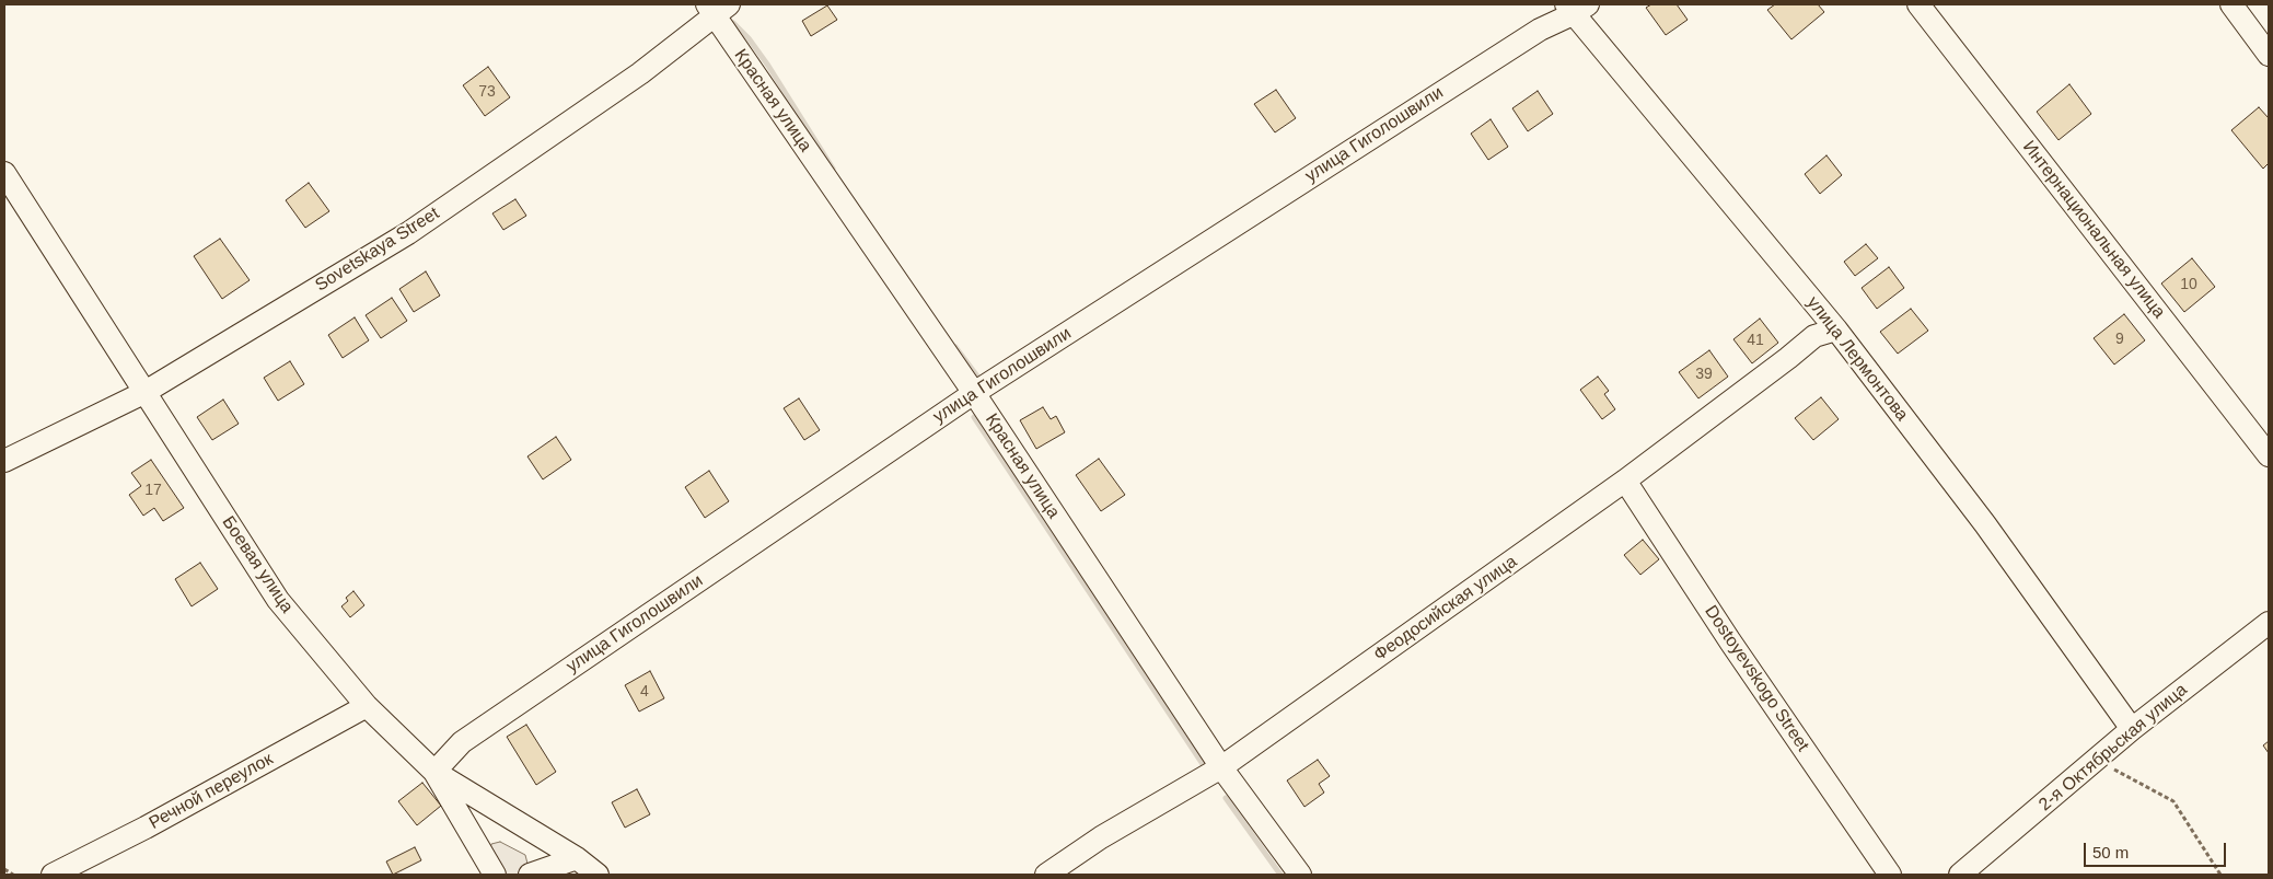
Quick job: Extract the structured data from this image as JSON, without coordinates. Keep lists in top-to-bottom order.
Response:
{
  "streets": {
    "street": [
      "Красная улица",
      "улица Гиголошвили",
      "Интернациональная улица",
      "Sovetskaya Street",
      "улица Лермонтова",
      "Боевая улица",
      "Феодосийская улица",
      "Dostoyevskogo Street",
      "2-я Октябрьская улица",
      "Речной переулок"
    ]
  },
  "crossings": [
    ["Красная улица", "улица Гиголошвили"],
    ["Красная улица", "Sovetskaya Street"],
    ["Красная улица", "Феодосийская улица"],
    ["улица Гиголошвили", "улица Лермонтова"],
    ["улица Гиголошвили", "Боевая улица"],
    ["Sovetskaya Street", "Боевая улица"],
    ["улица Лермонтова", "Феодосийская улица"],
    ["улица Лермонтова", "2-я Октябрьская улица"],
    ["Боевая улица", "Речной переулок"],
    ["Феодосийская улица", "Dostoyevskogo Street"]
  ],
  "house_numbers": [
    "73",
    "10",
    "9",
    "41",
    "39",
    "17",
    "4"
  ],
  "scale_bar": "50 m"
}
